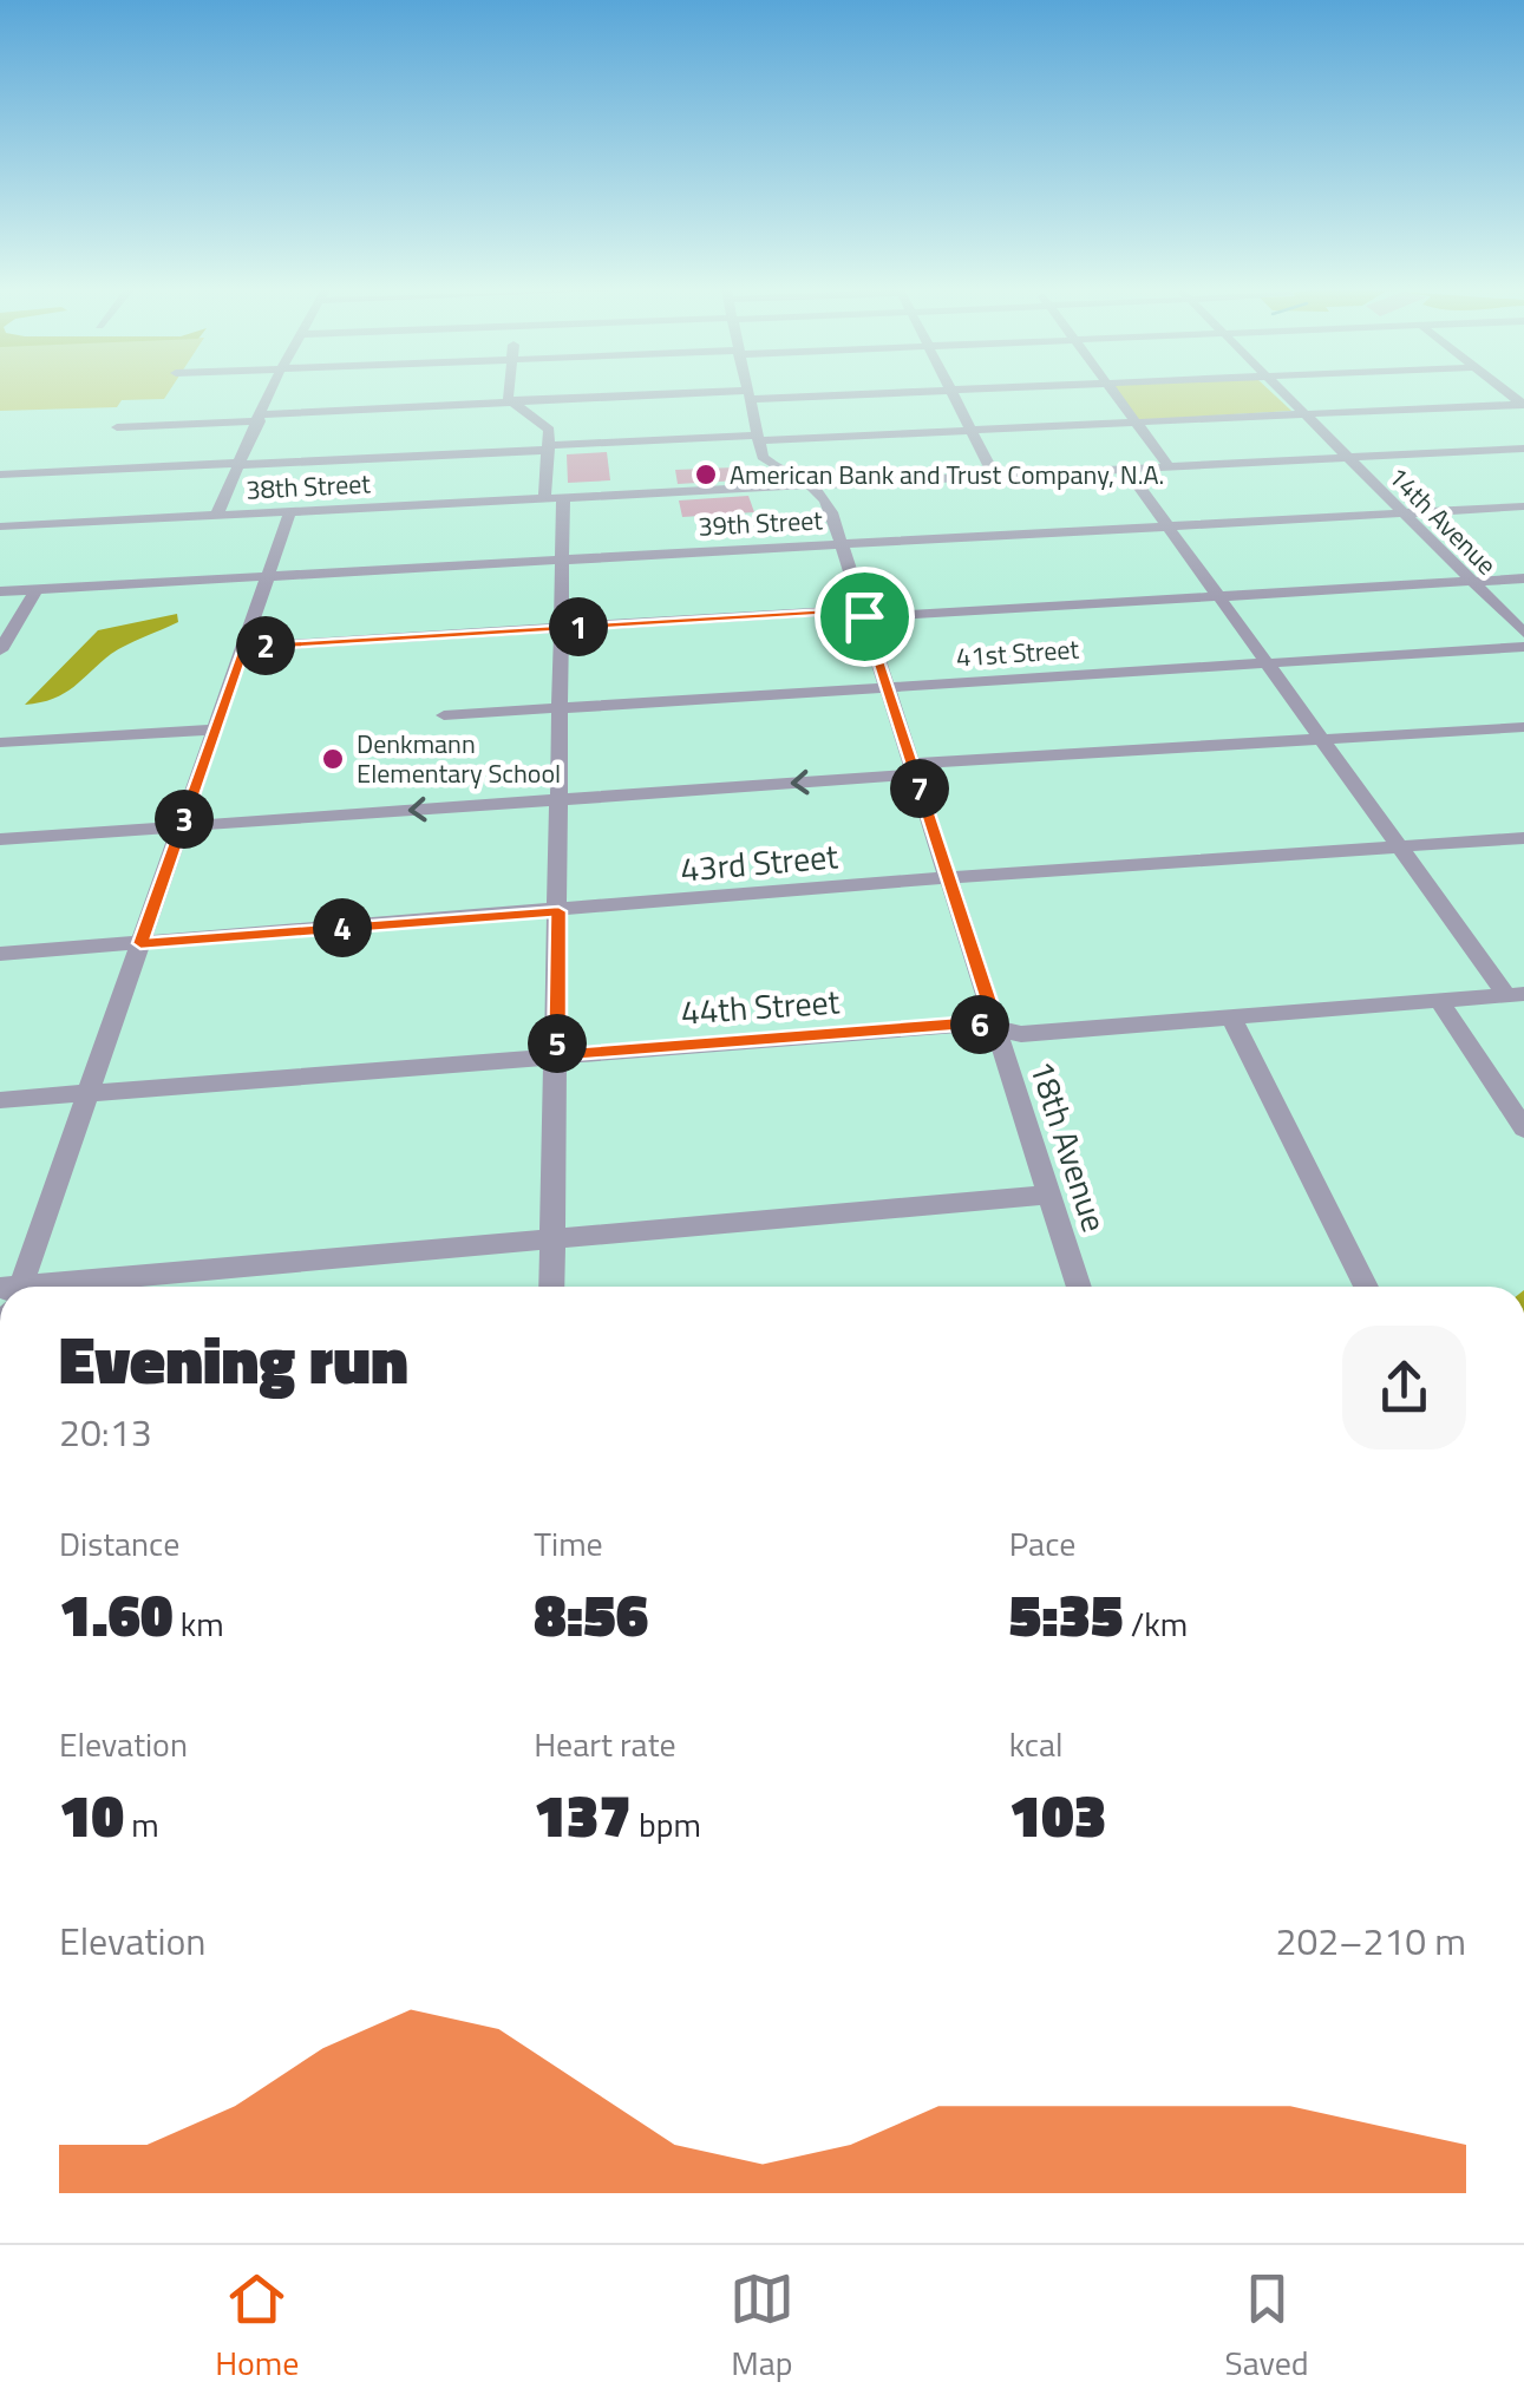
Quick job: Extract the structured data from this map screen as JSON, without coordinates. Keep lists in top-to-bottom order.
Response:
{
  "streets": {
    "street": [
      "38th Street",
      "14th Avenue",
      "39th Street",
      "41st Street",
      "43rd Street",
      "44th Street",
      "18th Avenue"
    ]
  },
  "crossings": [
    ["38th Street", "14th Avenue"],
    ["38th Street", "18th Avenue"],
    ["14th Avenue", "39th Street"],
    ["39th Street", "18th Avenue"],
    ["41st Street", "18th Avenue"],
    ["43rd Street", "18th Avenue"],
    ["44th Street", "18th Avenue"]
  ],
  "places": ["American Bank and Trust Company, N.A.", "Denkmann Elementary School"],
  "page": {
    "pins": [
      "1",
      "2",
      "7",
      "3",
      "4",
      "6",
      "5"
    ],
    "heading": ["Evening run", "20:13"],
    "stats": [
      ["Distance", "1.60 km"],
      ["Time", "8:56"],
      ["Pace", "5:35 /km"],
      ["Elevation", "10 m"],
      ["Heart rate", "137 bpm"],
      ["kcal", "103"]
    ],
    "chart": ["Elevation", "202–210 m"],
    "tabs": ["Home", "Map", "Saved"]
  }
}
